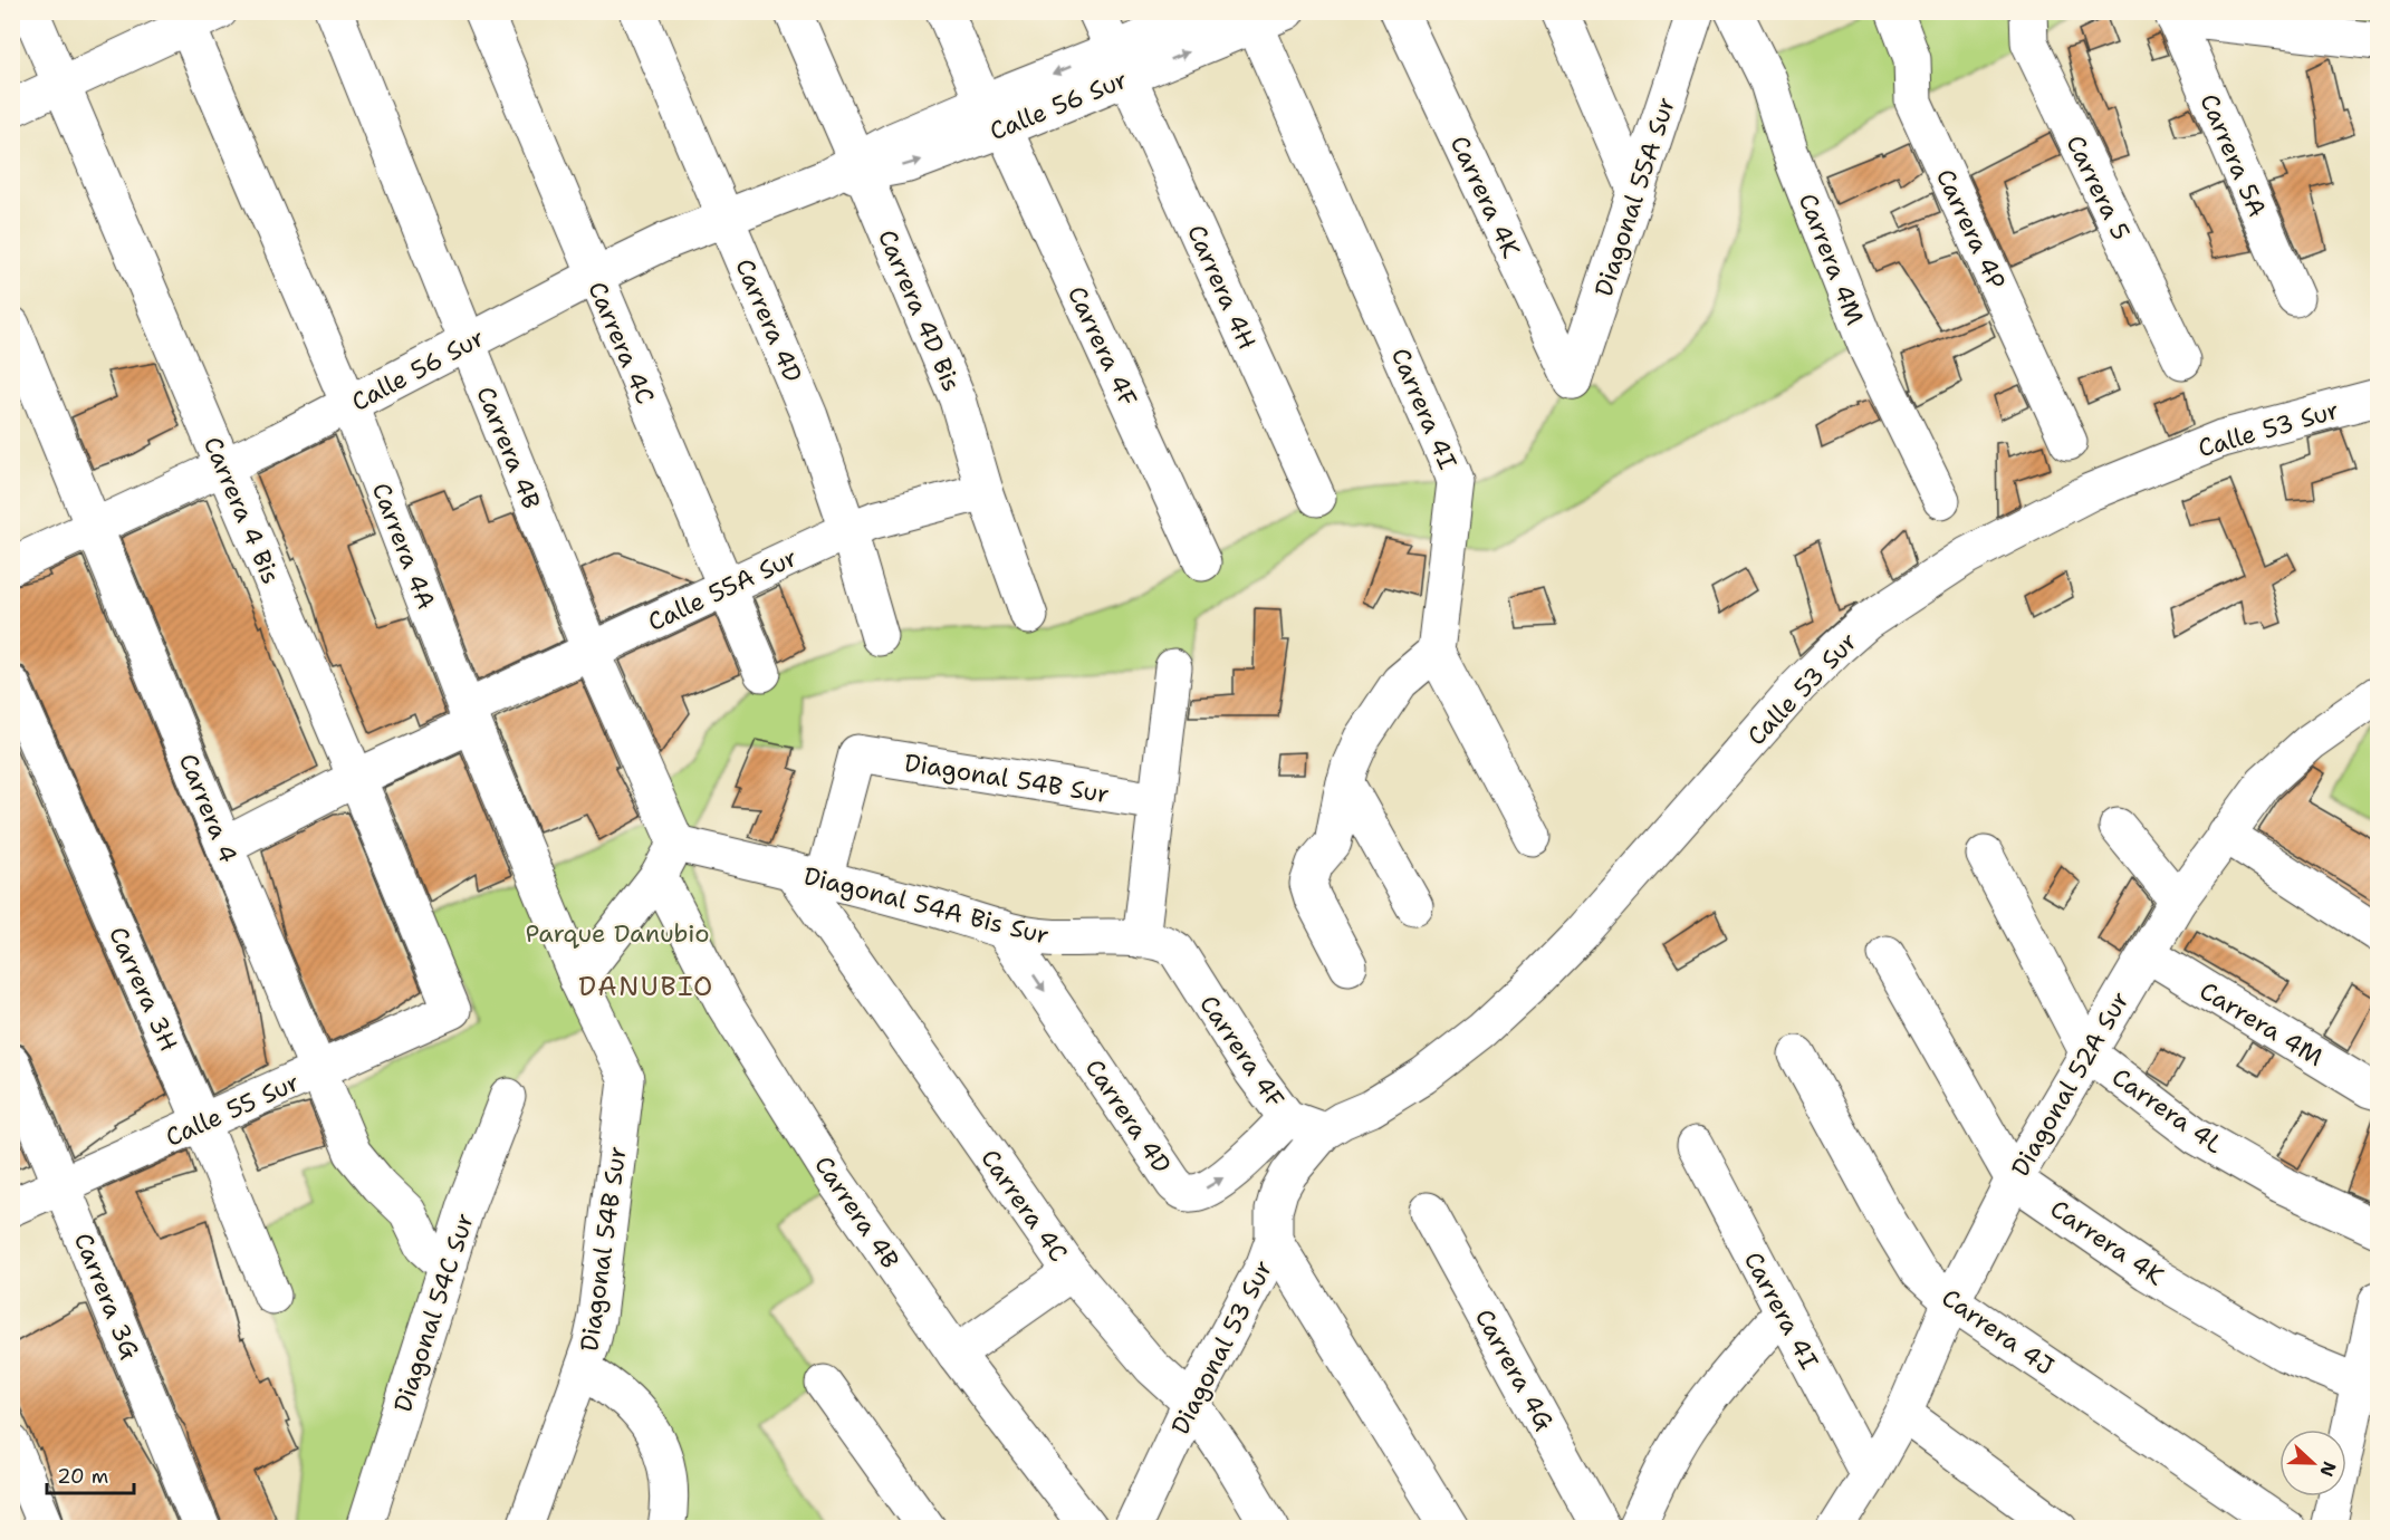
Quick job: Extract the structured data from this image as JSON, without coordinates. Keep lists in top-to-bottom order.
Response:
{
  "streets": {
    "street": [
      "Calle 56 Sur",
      "Carrera 5A",
      "Carrera 5",
      "Carrera 4K",
      "Diagonal 55A Sur",
      "Carrera 4P",
      "Carrera 4M",
      "Carrera 4H",
      "Carrera 4D Bis",
      "Carrera 4D",
      "Carrera 4C",
      "Carrera 4F",
      "Carrera 4I",
      "Calle 53 Sur",
      "Carrera 4B",
      "Carrera 4 Bis",
      "Carrera 4A",
      "Calle 55A Sur",
      "Diagonal 54B Sur",
      "Carrera 4",
      "Diagonal 54A Bis Sur",
      "Carrera 3H",
      "Diagonal 52A Sur",
      "Calle 55 Sur",
      "Carrera 4L",
      "Carrera 3G",
      "Diagonal 54C Sur",
      "Carrera 4J",
      "Diagonal 53 Sur",
      "Carrera 4G"
    ]
  },
  "crossings": [
    ["Calle 56 Sur", "Carrera 4H"],
    ["Calle 56 Sur", "Carrera 4D Bis"],
    ["Calle 56 Sur", "Carrera 4D"],
    ["Calle 56 Sur", "Carrera 4C"],
    ["Calle 56 Sur", "Carrera 4F"],
    ["Calle 56 Sur", "Carrera 4I"],
    ["Calle 56 Sur", "Carrera 4B"],
    ["Calle 56 Sur", "Carrera 4 Bis"],
    ["Calle 56 Sur", "Carrera 4A"],
    ["Calle 56 Sur", "Carrera 4"],
    ["Carrera 4K", "Diagonal 55A Sur"],
    ["Carrera 4K", "Diagonal 52A Sur"],
    ["Carrera 4M", "Diagonal 52A Sur"],
    ["Carrera 4D Bis", "Calle 55A Sur"],
    ["Carrera 4D", "Carrera 4F"],
    ["Carrera 4D", "Calle 55A Sur"],
    ["Carrera 4D", "Diagonal 54A Bis Sur"],
    ["Carrera 4C", "Calle 55A Sur"],
    ["Carrera 4C", "Diagonal 54B Sur"],
    ["Carrera 4C", "Diagonal 54A Bis Sur"],
    ["Carrera 4C", "Diagonal 53 Sur"],
    ["Carrera 4F", "Calle 53 Sur"],
    ["Carrera 4F", "Diagonal 54A Bis Sur"],
    ["Carrera 4F", "Diagonal 53 Sur"],
    ["Carrera 4I", "Diagonal 52A Sur"],
    ["Calle 53 Sur", "Diagonal 53 Sur"],
    ["Carrera 4B", "Calle 55A Sur"],
    ["Carrera 4B", "Diagonal 54A Bis Sur"],
    ["Carrera 4 Bis", "Calle 55A Sur"],
    ["Carrera 4 Bis", "Calle 55 Sur"],
    ["Carrera 4A", "Calle 55A Sur"],
    ["Carrera 4A", "Diagonal 54B Sur"],
    ["Calle 55A Sur", "Carrera 4"],
    ["Diagonal 54B Sur", "Diagonal 54A Bis Sur"],
    ["Carrera 4", "Calle 55 Sur"],
    ["Carrera 4", "Diagonal 54C Sur"],
    ["Carrera 3H", "Calle 55 Sur"],
    ["Diagonal 52A Sur", "Carrera 4L"],
    ["Diagonal 52A Sur", "Carrera 4J"],
    ["Calle 55 Sur", "Carrera 3G"]
  ],
  "districts": ["DANUBIO"],
  "parks": ["Parque Danubio"],
  "scale_bar": "20 m",
  "north": "right"
}
